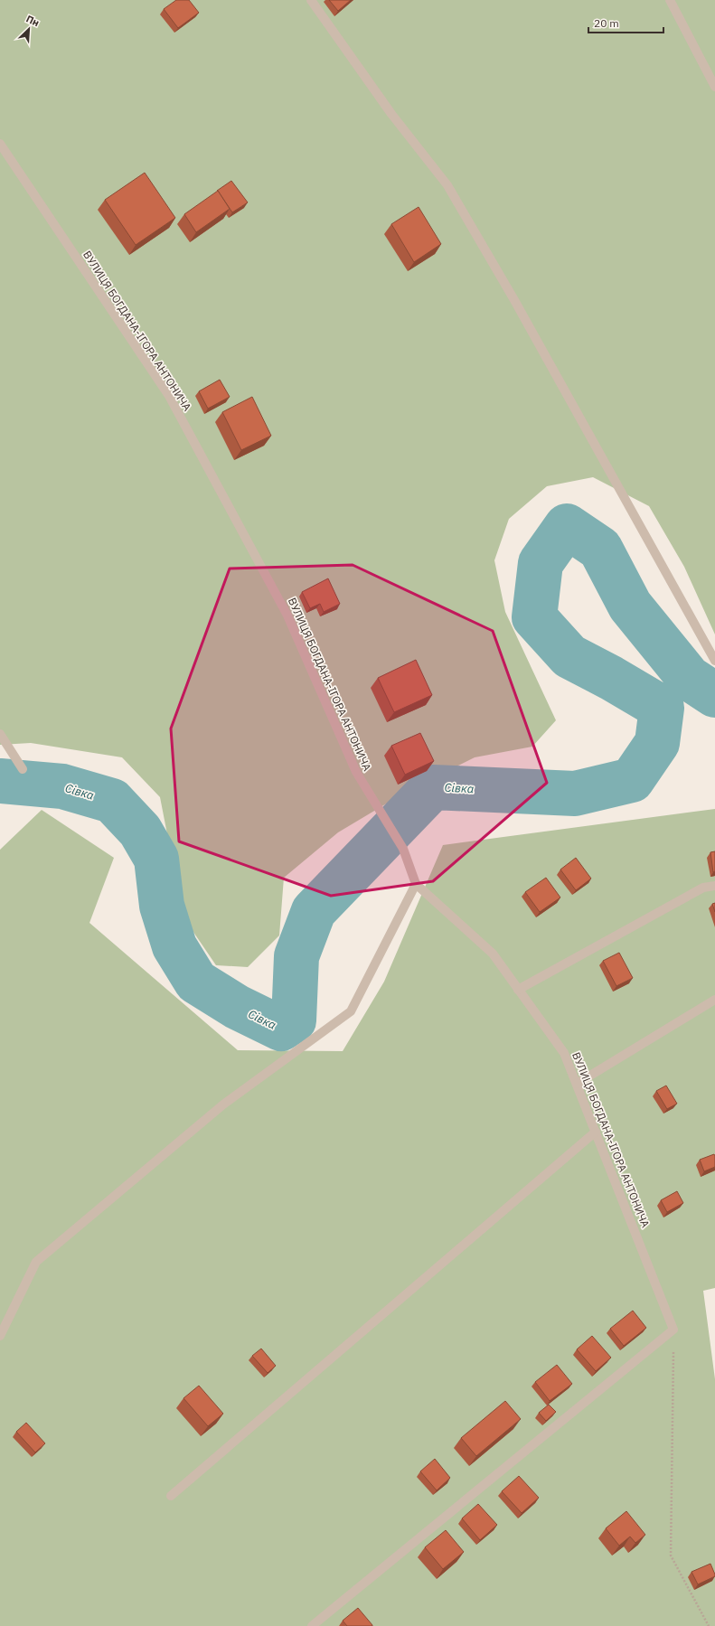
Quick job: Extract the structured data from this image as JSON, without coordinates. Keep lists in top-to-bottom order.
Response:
{
  "streets": {
    "street": ["ВУЛИЦЯ БОГДАНА-ІГОРА АНТОНИЧА"]
  },
  "water": ["Сівка"],
  "scale_bar": "20 m",
  "north": "top right"
}
